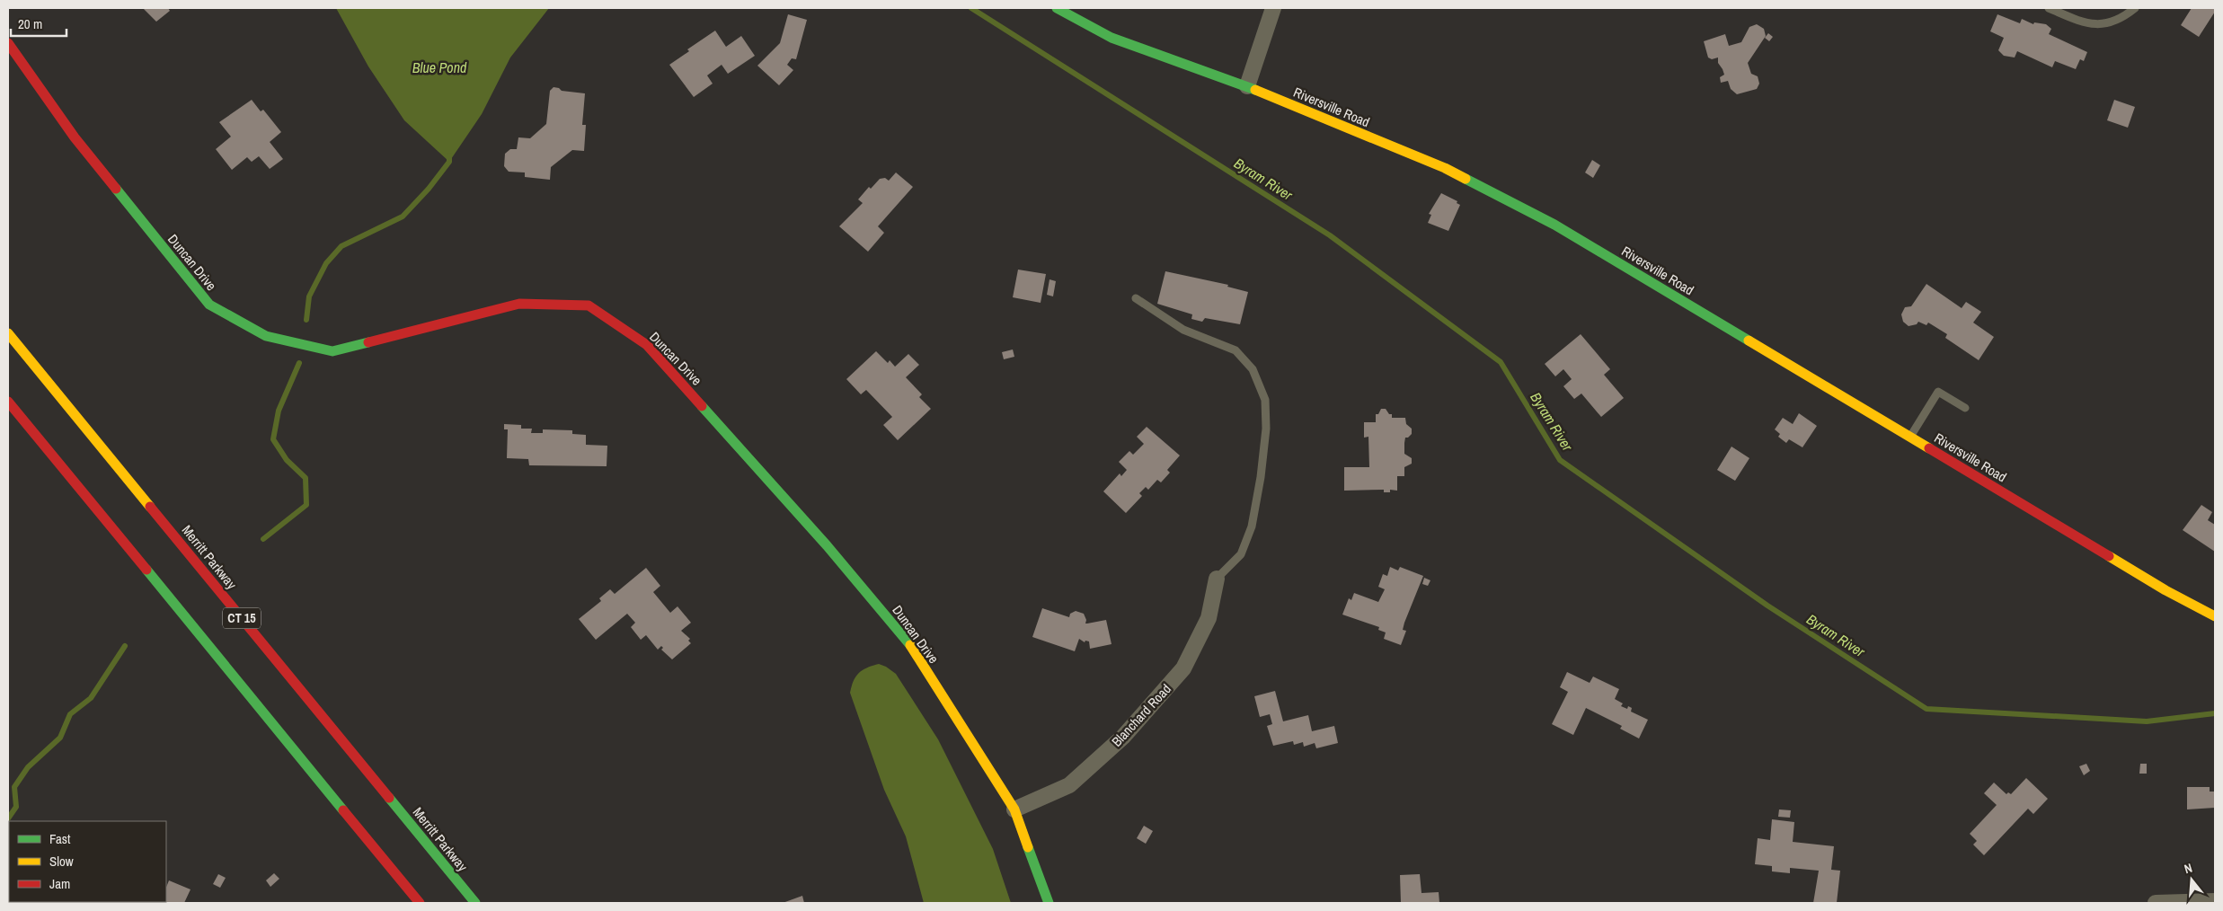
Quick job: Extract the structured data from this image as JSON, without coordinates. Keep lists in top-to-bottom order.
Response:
{
  "streets": {
    "main road": [
      "Riversville Road",
      "Duncan Drive",
      "Merritt Parkway",
      "CT 15"
    ],
    "street": ["Blanchard Road"]
  },
  "crossings": [
    ["Duncan Drive", "Blanchard Road"]
  ],
  "water": ["Blue Pond", "Byram River"],
  "legend": ["Fast", "Slow", "Jam"],
  "scale_bar": "20 m",
  "north": "top"
}
